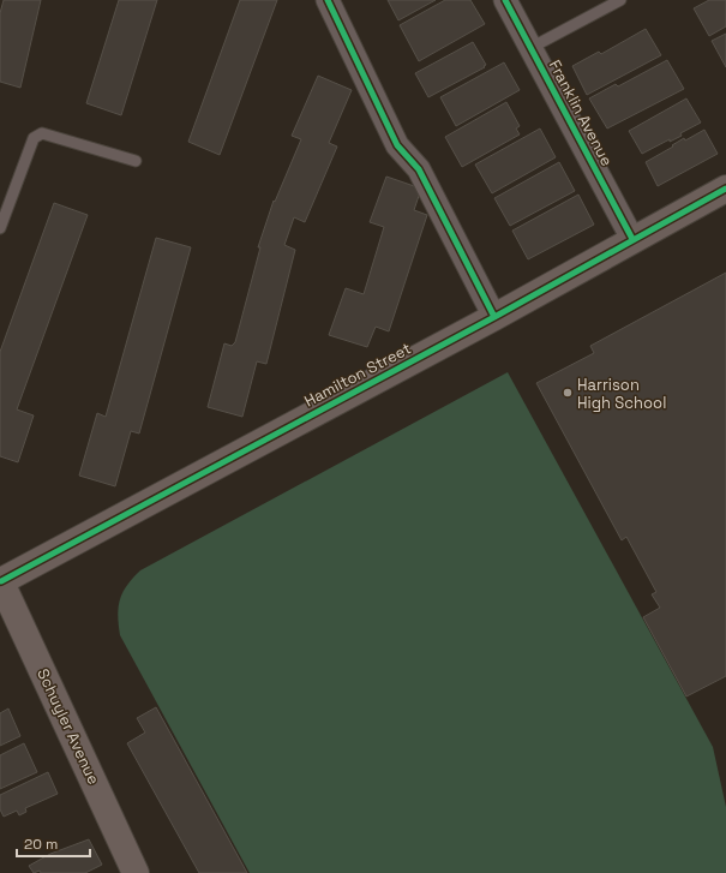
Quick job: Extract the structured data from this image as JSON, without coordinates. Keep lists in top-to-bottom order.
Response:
{
  "streets": {
    "street": ["Franklin Avenue", "Hamilton Street", "Schuyler Avenue"]
  },
  "crossings": [
    ["Franklin Avenue", "Hamilton Street"],
    ["Hamilton Street", "Schuyler Avenue"]
  ],
  "places": ["Harrison High School"],
  "scale_bar": "20 m"
}
